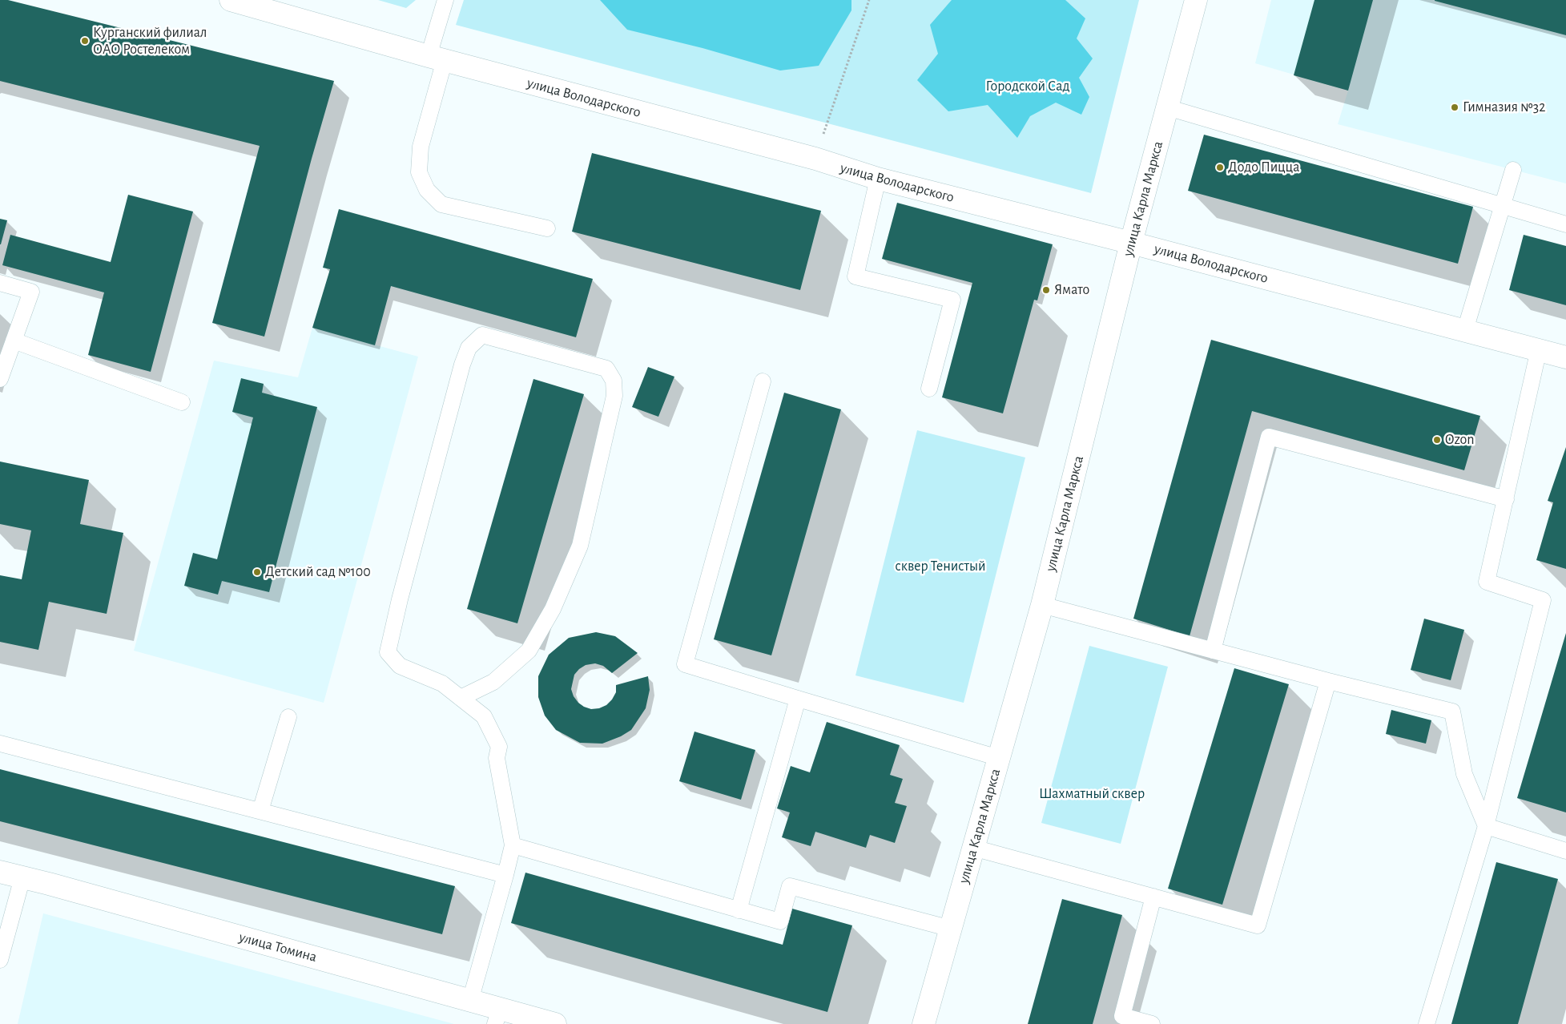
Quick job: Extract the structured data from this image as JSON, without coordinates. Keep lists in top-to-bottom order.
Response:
{
  "streets": {
    "street": ["улица Володарского", "улица Карла Маркса", "улица Томина"]
  },
  "crossings": [
    ["улица Володарского", "улица Карла Маркса"]
  ],
  "parks": ["Городской Сад", "сквер Тенистый", "Шахматный сквер"],
  "places": [
    "Курганский филиал ОАО Ростелеком",
    "Гимназия №32",
    "Додо Пицца",
    "Ямато",
    "Ozon",
    "Детский сад №100"
  ]
}
